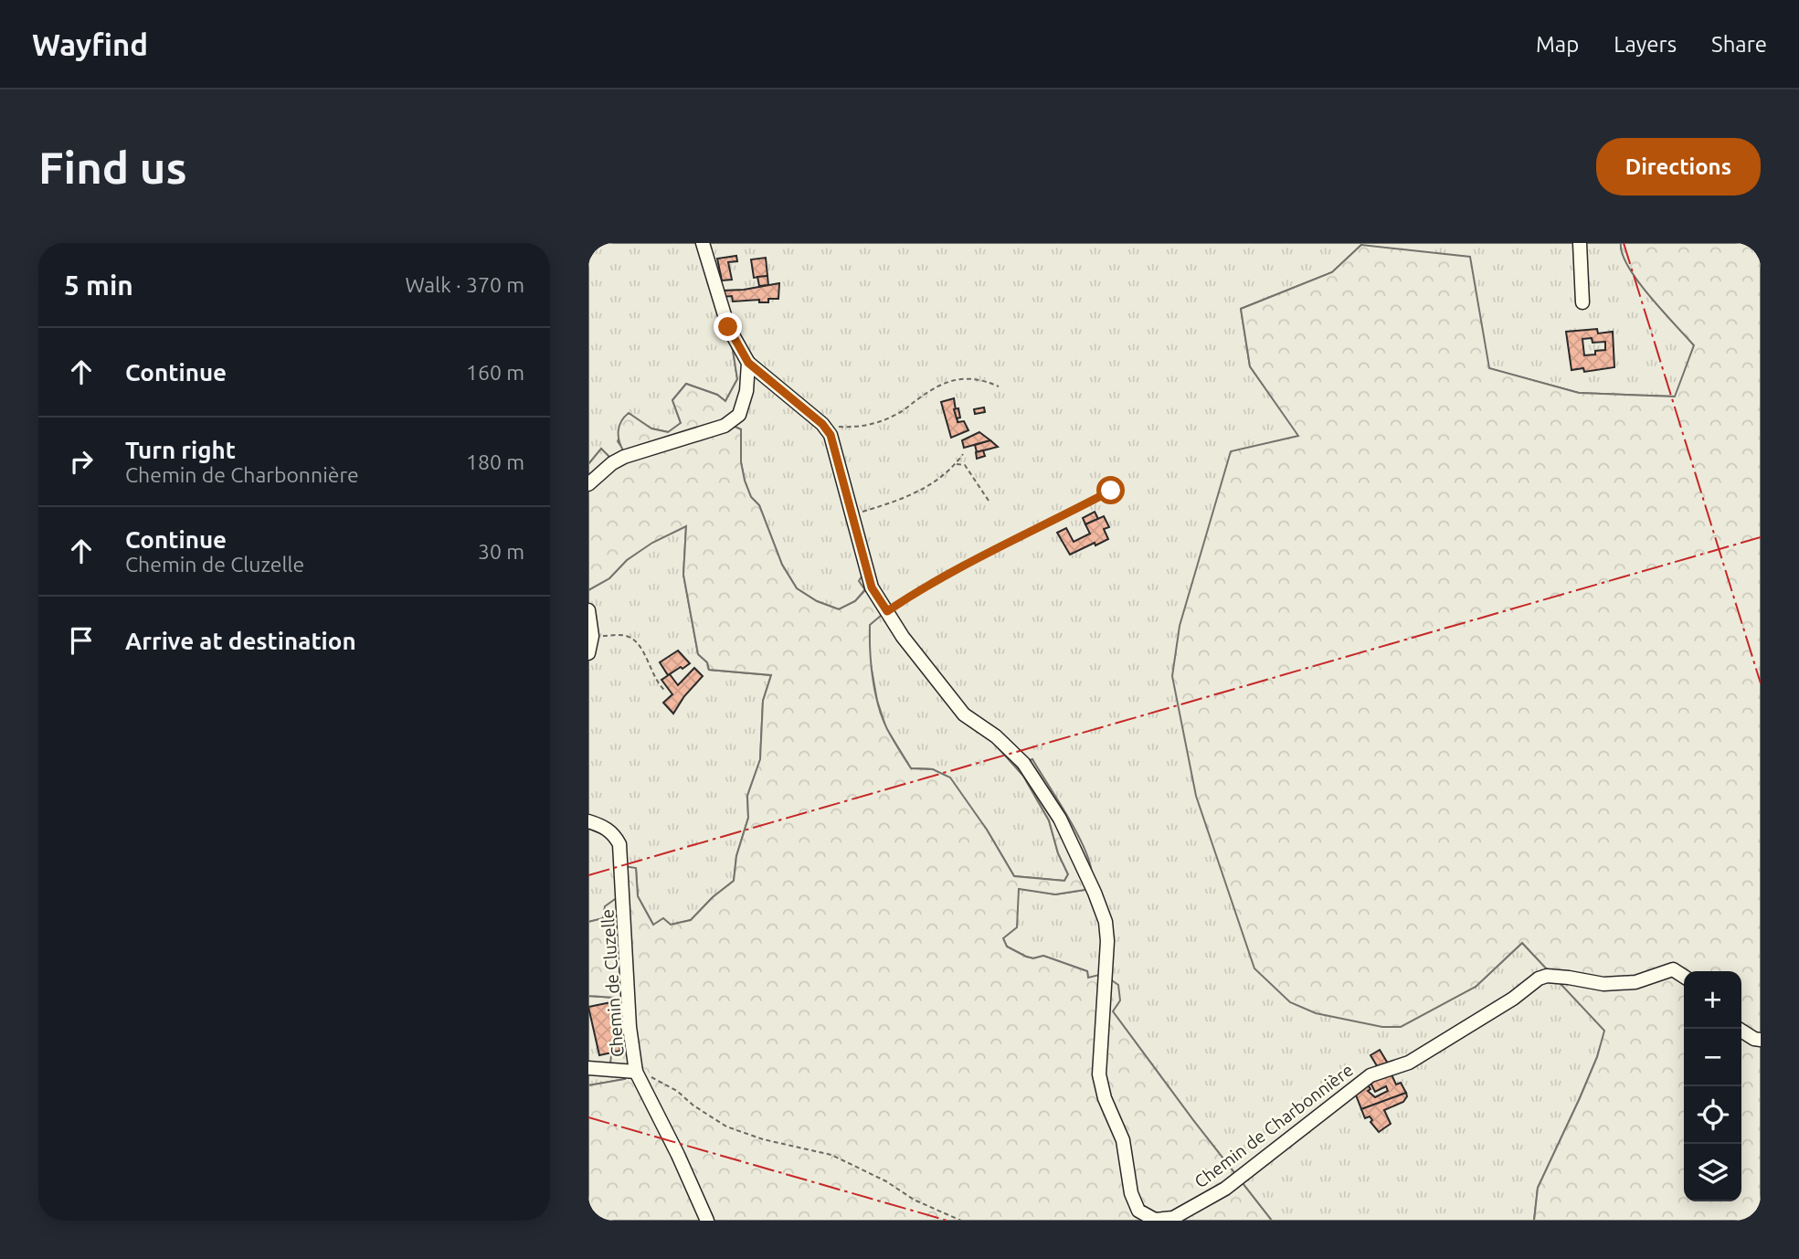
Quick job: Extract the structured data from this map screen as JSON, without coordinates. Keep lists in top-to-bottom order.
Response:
{
  "streets": {
    "street": ["Chemin de Cluzelle", "Chemin de Charbonnière"]
  },
  "page": {
    "header": "Wayfind",
    "nav": ["Map", "Layers", "Share"],
    "buttons": "Directions",
    "title": "Find us",
    "heading": ["5 min", "Walk · 370 m"],
    "list": [
      ["Continue", "160 m"],
      ["Turn right", "Chemin de Charbonnière", "180 m"],
      ["Continue", "Chemin de Cluzelle", "30 m"],
      "Arrive at destination"
    ],
    "map_buttons": ["+", "−"]
  }
}
